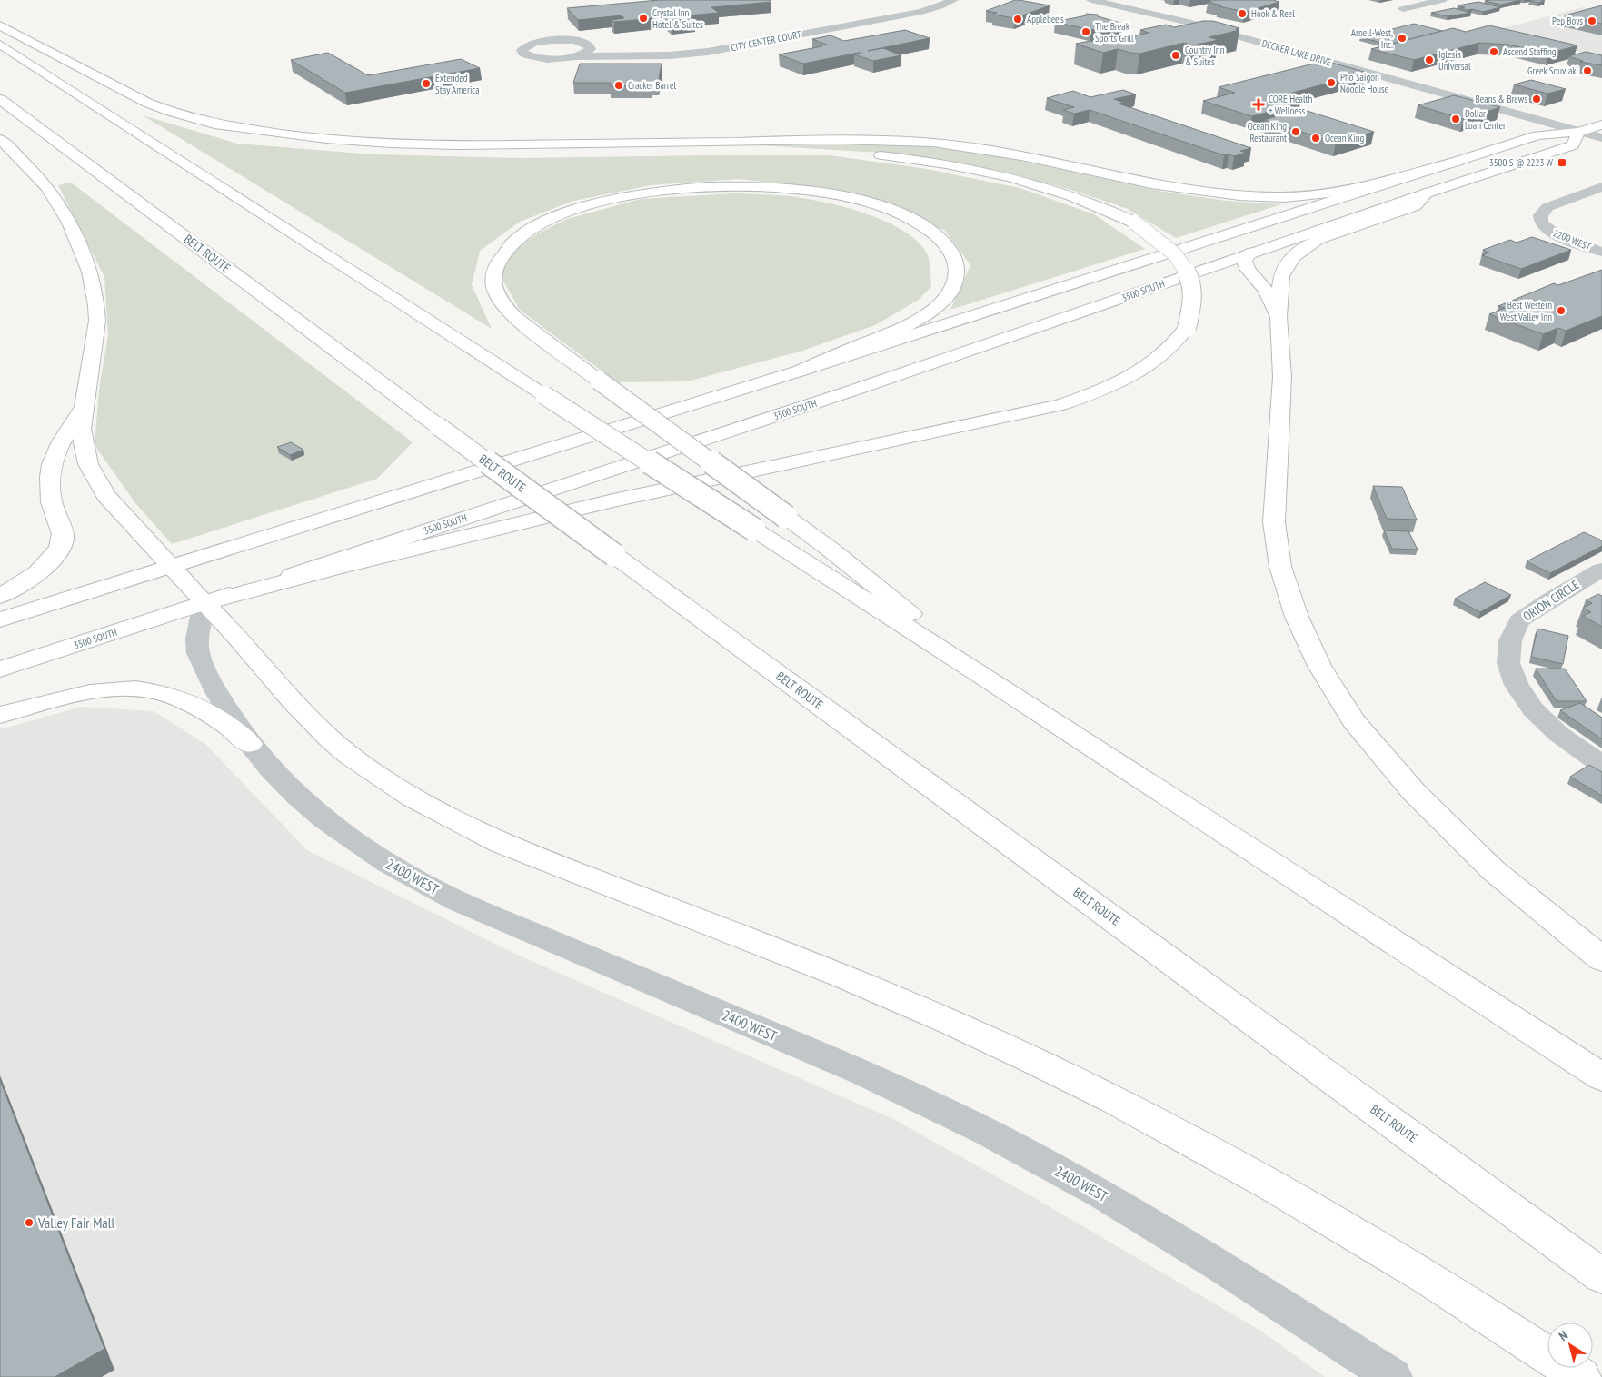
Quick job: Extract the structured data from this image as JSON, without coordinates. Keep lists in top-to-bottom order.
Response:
{
  "streets": {
    "main road": ["BELT ROUTE", "3500 SOUTH"],
    "street": [
      "CITY CENTER COURT",
      "DECKER LAKE DRIVE",
      "2200 WEST",
      "ORION CIRCLE",
      "2400 WEST"
    ]
  },
  "crossings": [
    ["DECKER LAKE DRIVE", "3500 SOUTH"],
    ["3500 SOUTH", "2400 WEST"]
  ],
  "places": {
    "other": [
      "Hook & Reel",
      "Crystal Inn Hotel & Suites",
      "Applebee's",
      "Pep Boys",
      "The Break Sports Grill",
      "Arnell-West, Inc.",
      "Ascend Staffing",
      "Country Inn & Suites",
      "Iglesia Universal",
      "Greek Souvlaki",
      "Pho Saigon Noodle House",
      "Extended Stay America",
      "Cracker Barrel",
      "Beans & Brews",
      "Dollar Loan Center",
      "Ocean King Restaurant",
      "Ocean King",
      "Best Western West Valley Inn",
      "Valley Fair Mall"
    ],
    "health": ["CORE Health + Wellness"],
    "transit": ["3500 S @ 2223 W"]
  },
  "north": "top left"
}
